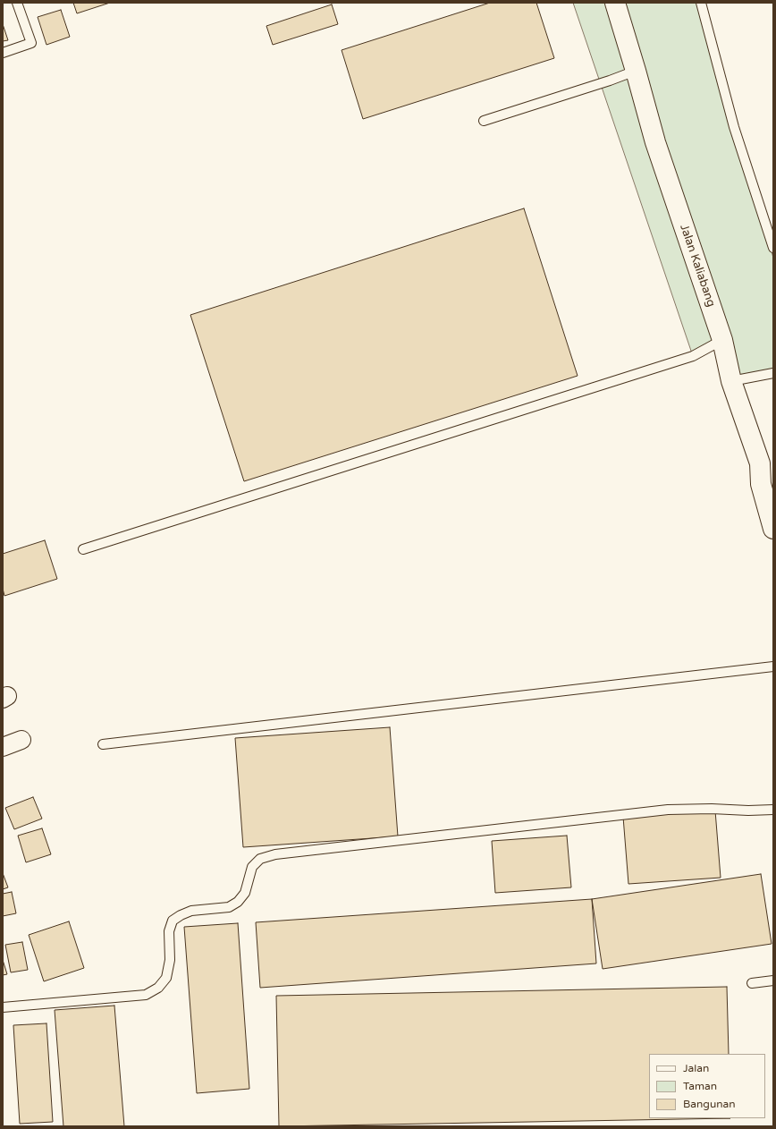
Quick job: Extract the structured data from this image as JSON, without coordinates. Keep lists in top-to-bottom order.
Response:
{
  "streets": {
    "main road": ["Jalan Kaliabang"]
  },
  "legend": ["Jalan", "Taman", "Bangunan"]
}
